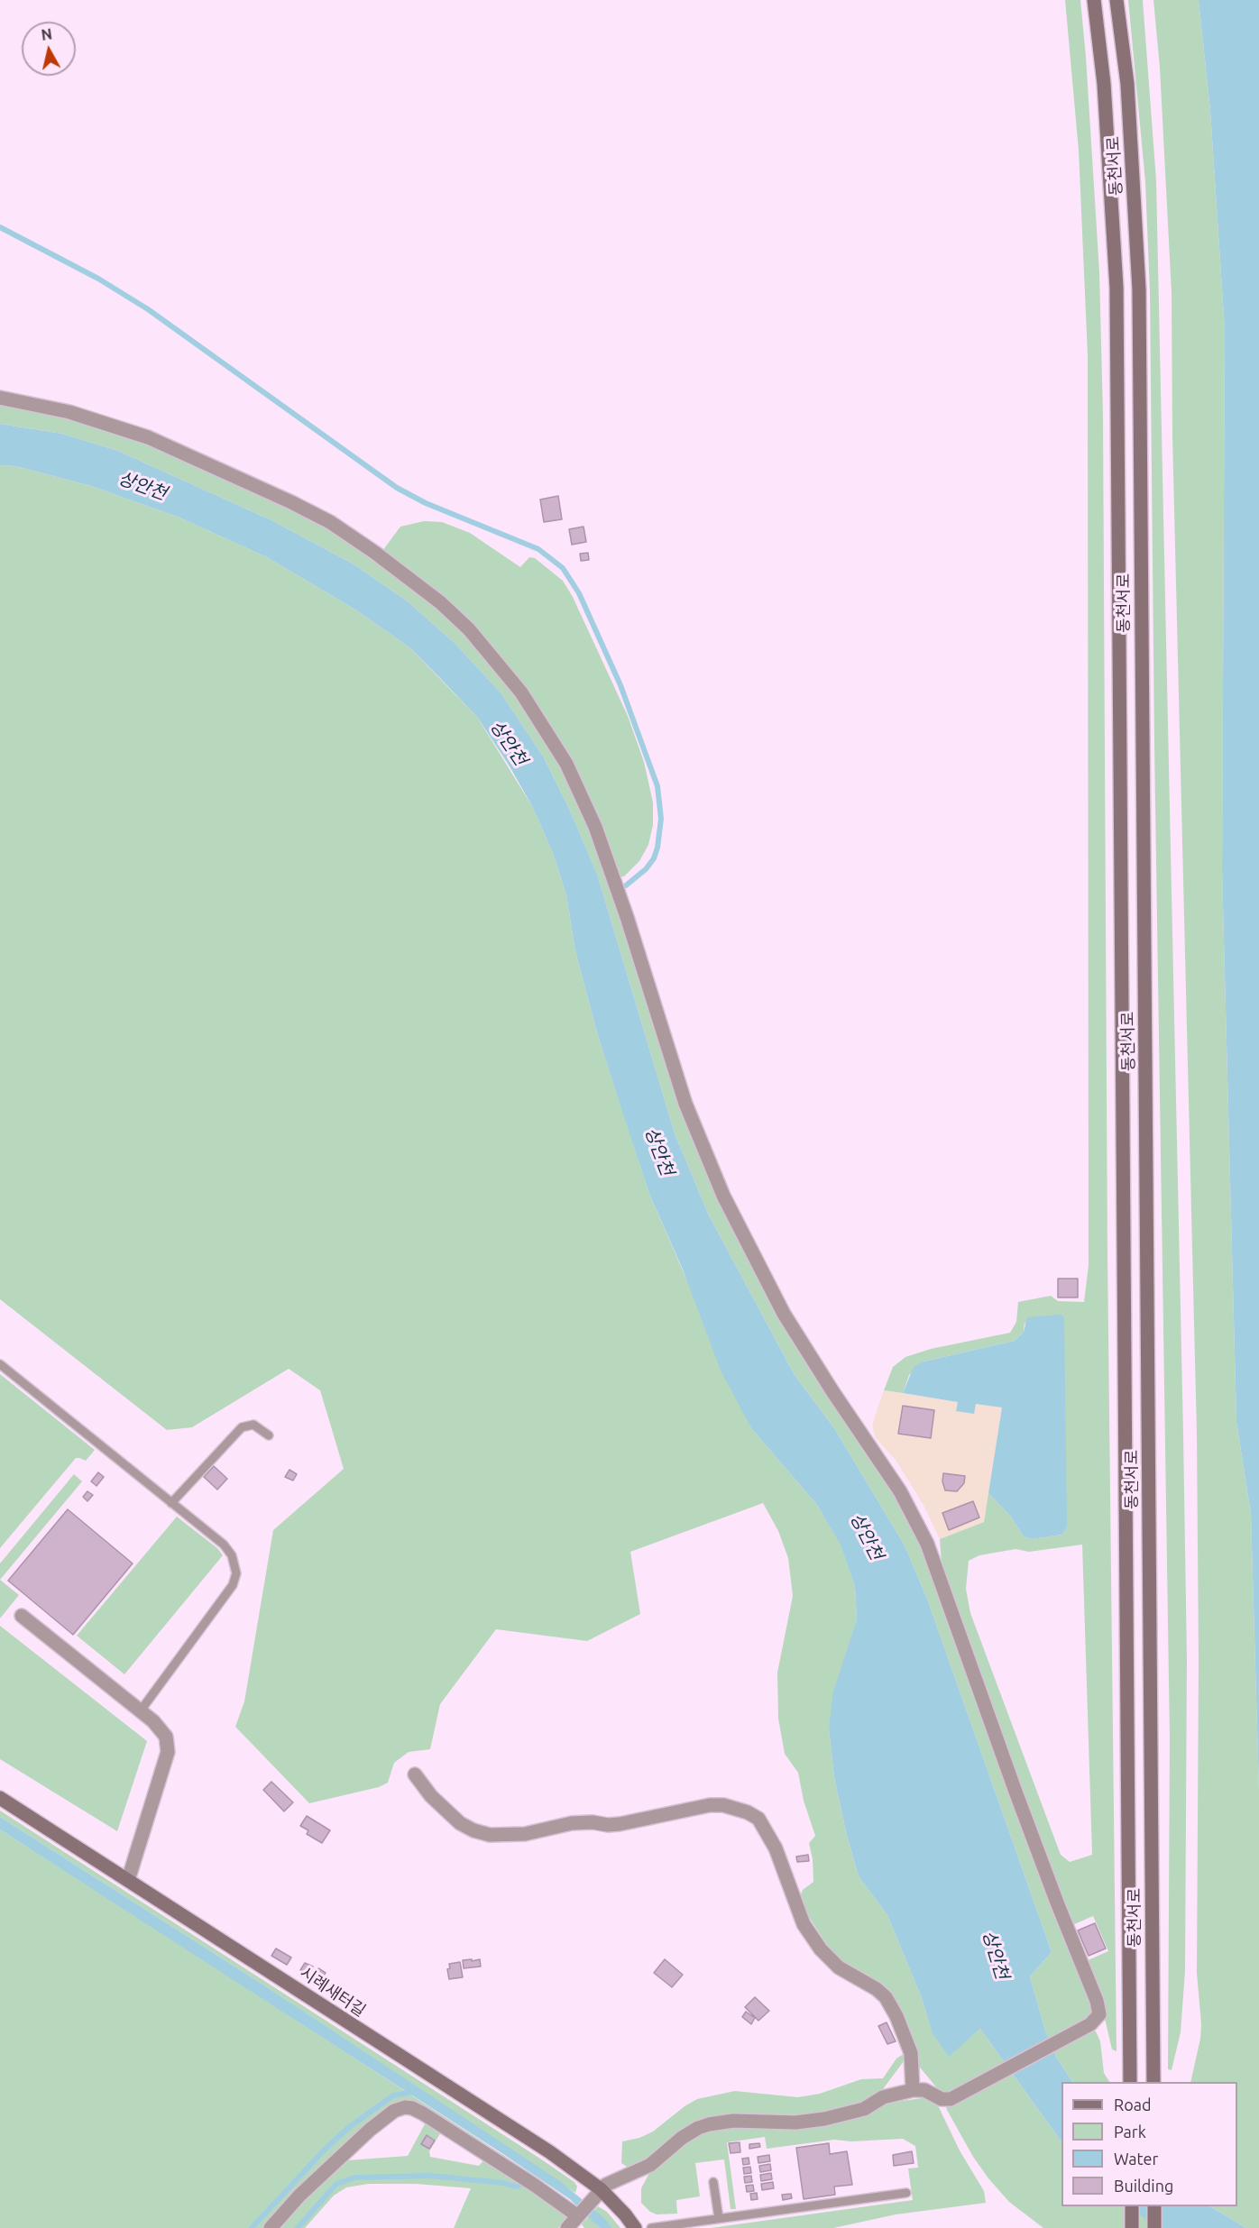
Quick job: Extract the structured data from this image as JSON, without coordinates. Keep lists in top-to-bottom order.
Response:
{
  "streets": {
    "main road": ["동천서로", "시례새터길"]
  },
  "water": ["상안천"],
  "legend": [
    "Road",
    "Park",
    "Water",
    "Building"
  ],
  "north": "top"
}
